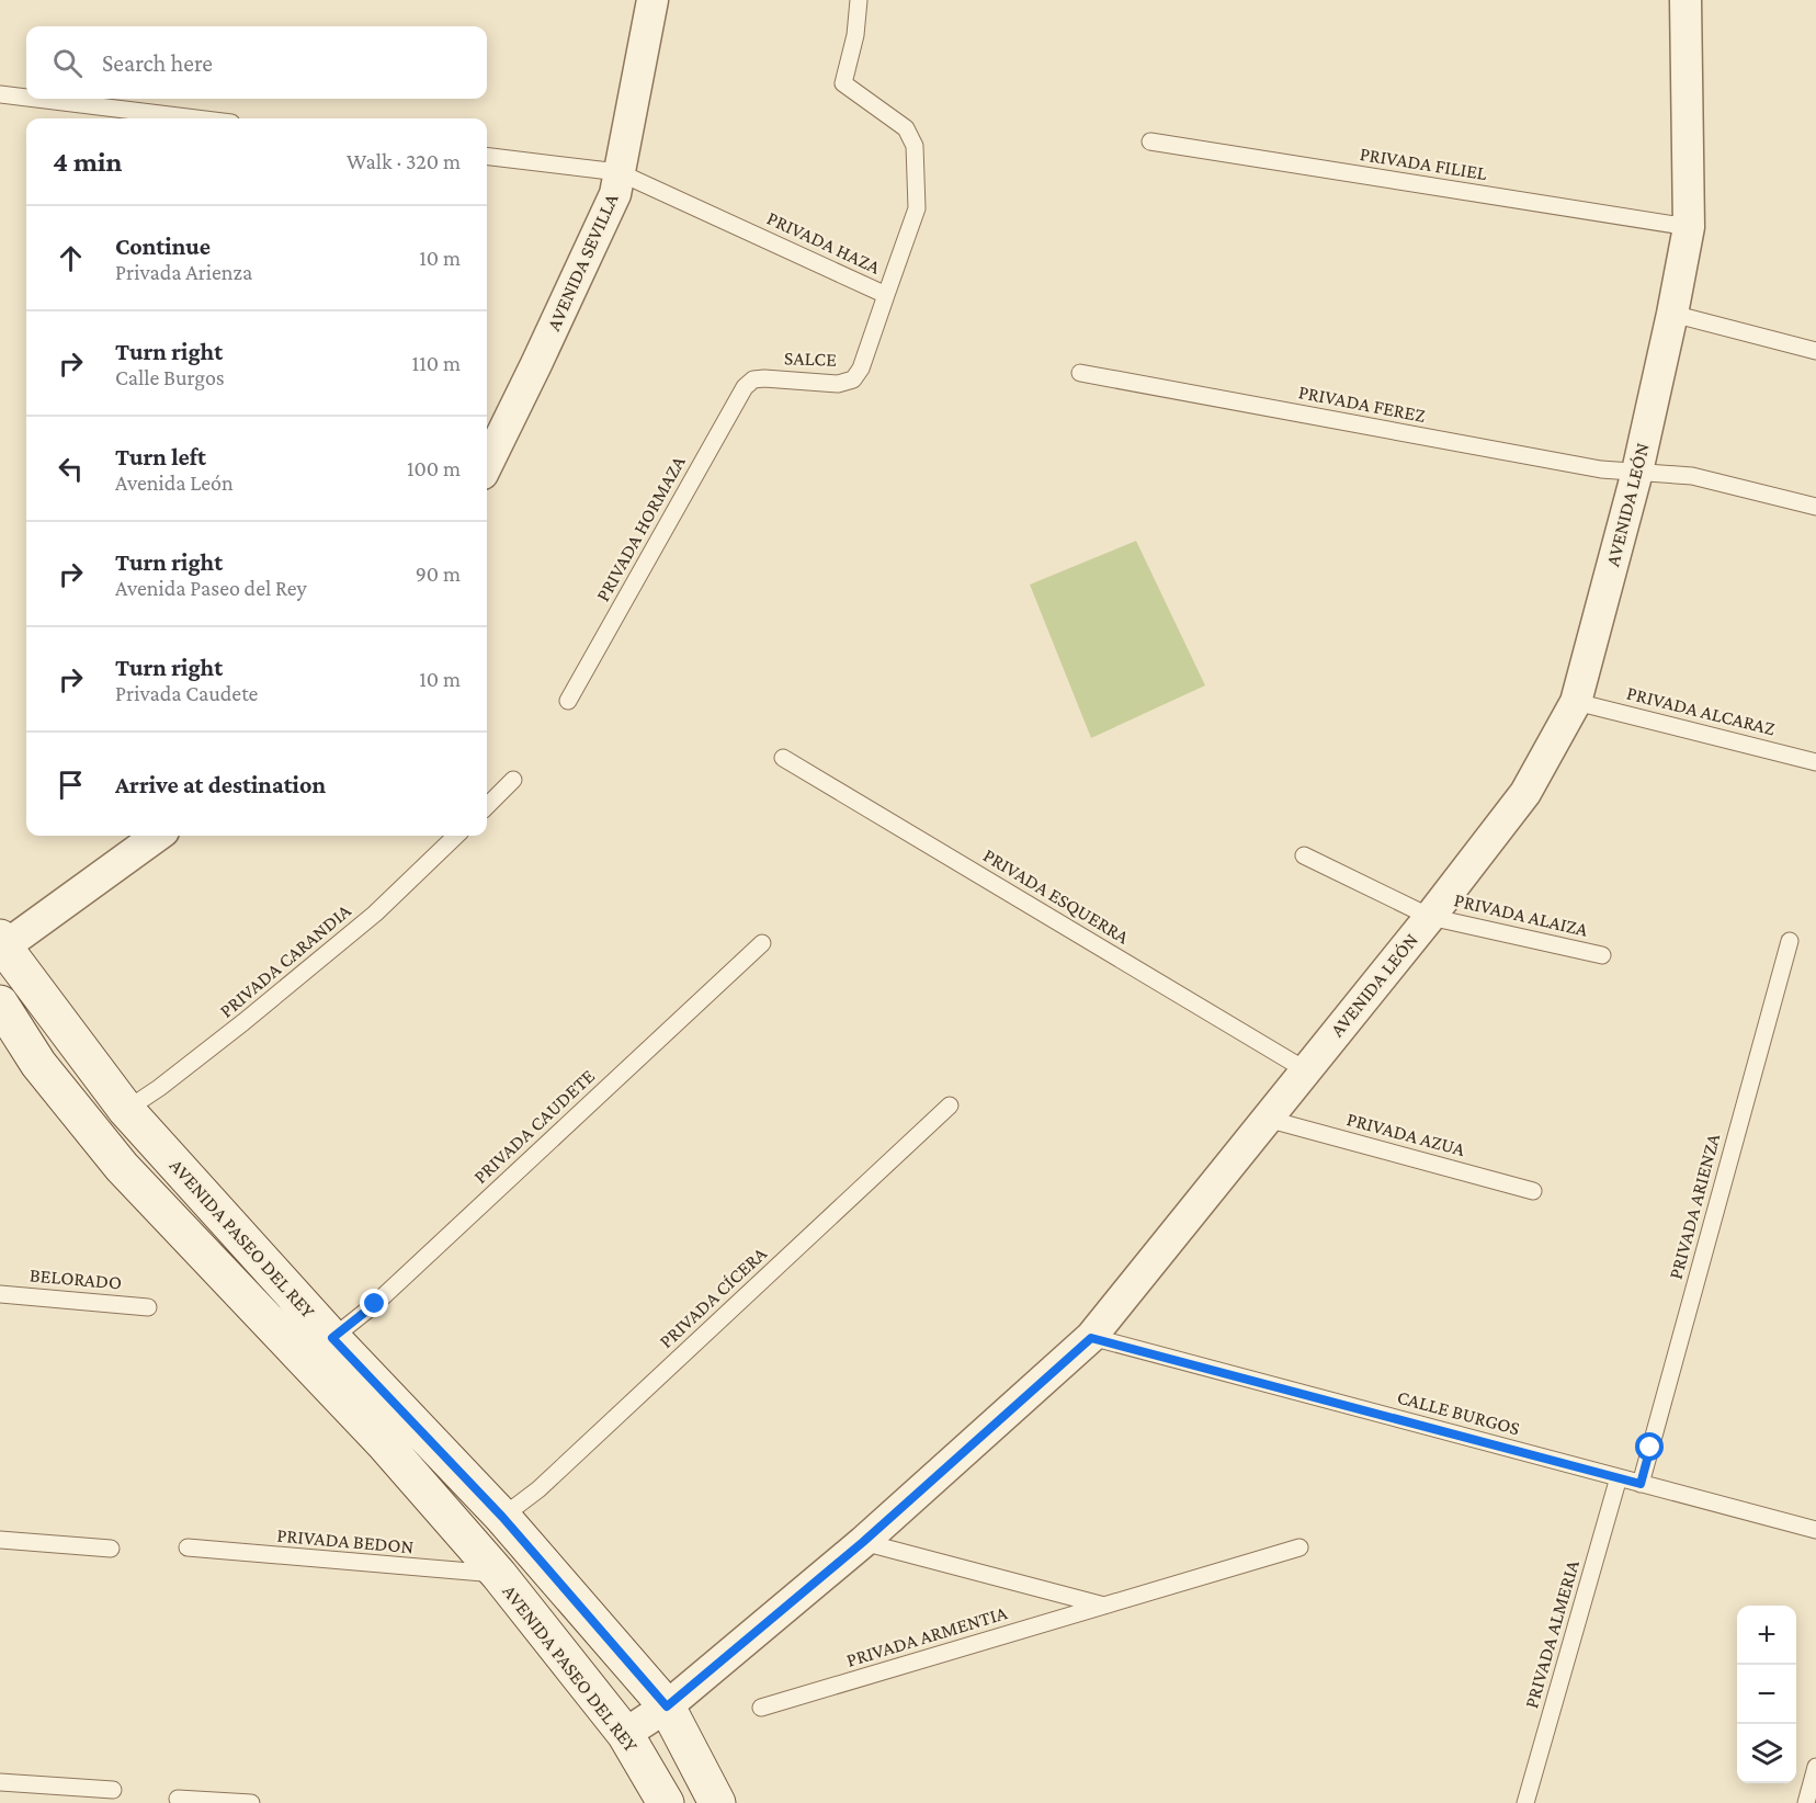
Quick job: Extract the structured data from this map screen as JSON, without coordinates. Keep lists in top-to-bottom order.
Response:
{
  "streets": {
    "street": ["AVENIDA SEVILLA", "AVENIDA LEÓN", "AVENIDA PASEO DEL REY"],
    "lane": [
      "PRIVADA FILIEL",
      "PRIVADA HAZA",
      "SALCE",
      "PRIVADA FEREZ",
      "PRIVADA HORMAZA",
      "PRIVADA ALCARAZ",
      "PRIVADA ESQUERRA",
      "PRIVADA ALAIZA",
      "PRIVADA CARANDIA",
      "PRIVADA CAUDETE",
      "PRIVADA AZUA",
      "PRIVADA ARIENZA",
      "BELORADO",
      "PRIVADA CÍCERA",
      "CALLE BURGOS",
      "PRIVADA BEDON",
      "PRIVADA ALMERIA",
      "PRIVADA ARMENTIA"
    ]
  },
  "crossings": [
    ["PRIVADA FILIEL", "AVENIDA LEÓN"],
    ["PRIVADA HAZA", "AVENIDA SEVILLA"],
    ["PRIVADA HAZA", "SALCE"],
    ["SALCE", "PRIVADA HORMAZA"],
    ["PRIVADA FEREZ", "AVENIDA LEÓN"],
    ["AVENIDA LEÓN", "PRIVADA ALCARAZ"],
    ["AVENIDA LEÓN", "PRIVADA ESQUERRA"],
    ["AVENIDA LEÓN", "PRIVADA ALAIZA"],
    ["AVENIDA LEÓN", "PRIVADA AZUA"],
    ["AVENIDA LEÓN", "AVENIDA PASEO DEL REY"],
    ["AVENIDA LEÓN", "CALLE BURGOS"],
    ["AVENIDA LEÓN", "PRIVADA ARMENTIA"],
    ["PRIVADA CARANDIA", "AVENIDA PASEO DEL REY"],
    ["PRIVADA CAUDETE", "AVENIDA PASEO DEL REY"],
    ["PRIVADA ARIENZA", "CALLE BURGOS"],
    ["AVENIDA PASEO DEL REY", "PRIVADA CÍCERA"],
    ["AVENIDA PASEO DEL REY", "PRIVADA BEDON"],
    ["CALLE BURGOS", "PRIVADA ALMERIA"]
  ],
  "page": {
    "search": "Search here",
    "heading": ["4 min", "Walk · 320 m"],
    "list": [
      ["Continue", "Privada Arienza", "10 m"],
      ["Turn right", "Calle Burgos", "110 m"],
      ["Turn left", "Avenida León", "100 m"],
      ["Turn right", "Avenida Paseo del Rey", "90 m"],
      ["Turn right", "Privada Caudete", "10 m"],
      "Arrive at destination"
    ],
    "map_buttons": ["+", "−"]
  }
}
